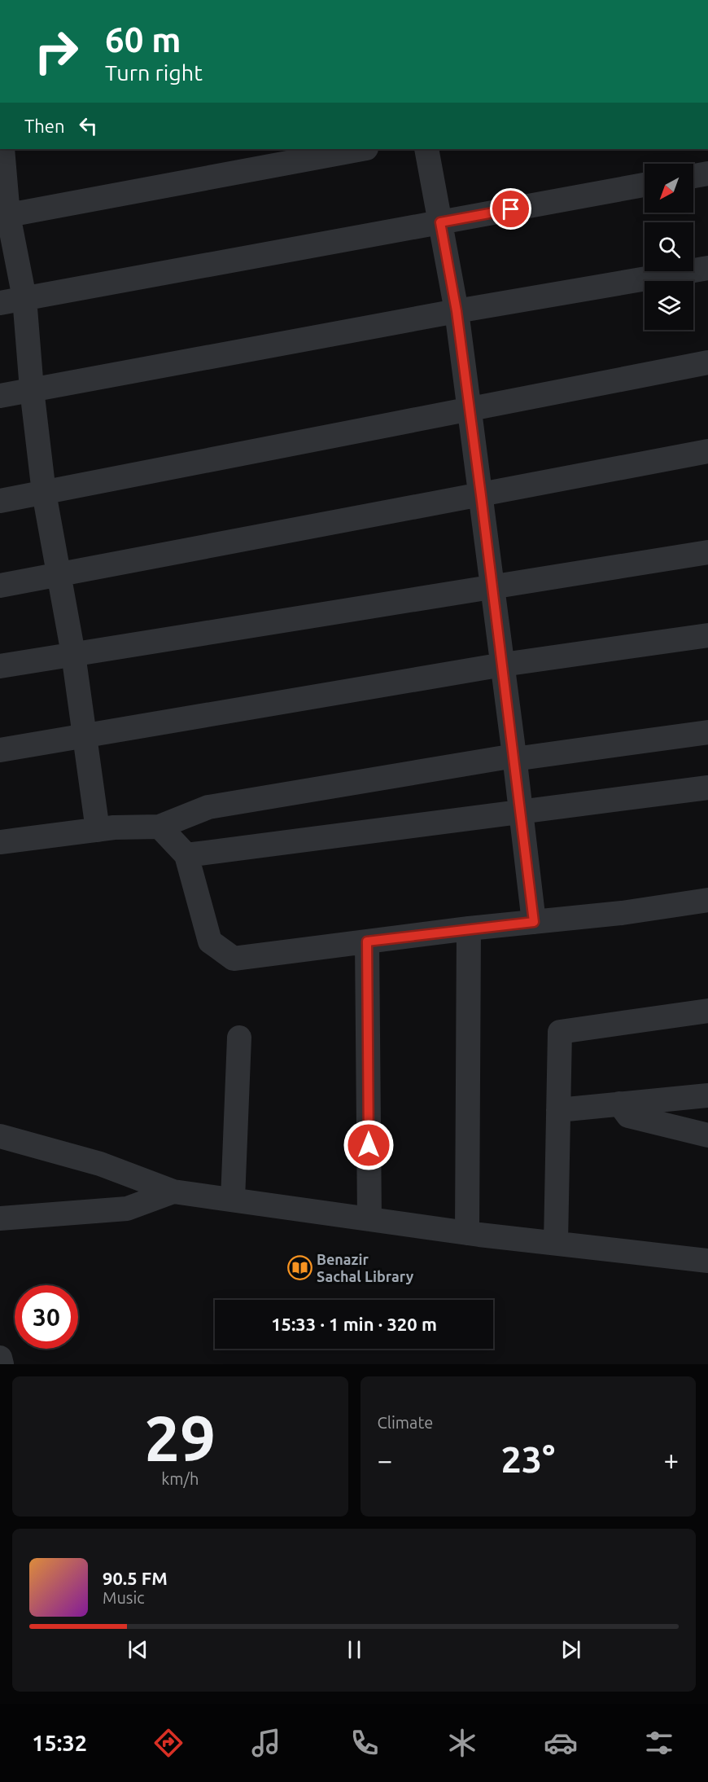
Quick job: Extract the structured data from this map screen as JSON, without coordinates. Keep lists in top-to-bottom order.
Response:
{
  "places": {
    "library": ["Benazir Sachal Library"]
  },
  "north": "bottom left",
  "page": {
    "turn": ["60 m", "Turn right"],
    "then": "Then",
    "limit": "30",
    "trip": "15:33 · 1 min · 320 m",
    "tile": [
      ["29", "km/h"],
      "Climate"
    ],
    "heat": ["−", "23°", "+"],
    "song": ["90.5 FM", "Music"],
    "tabs": "15:32"
  }
}
